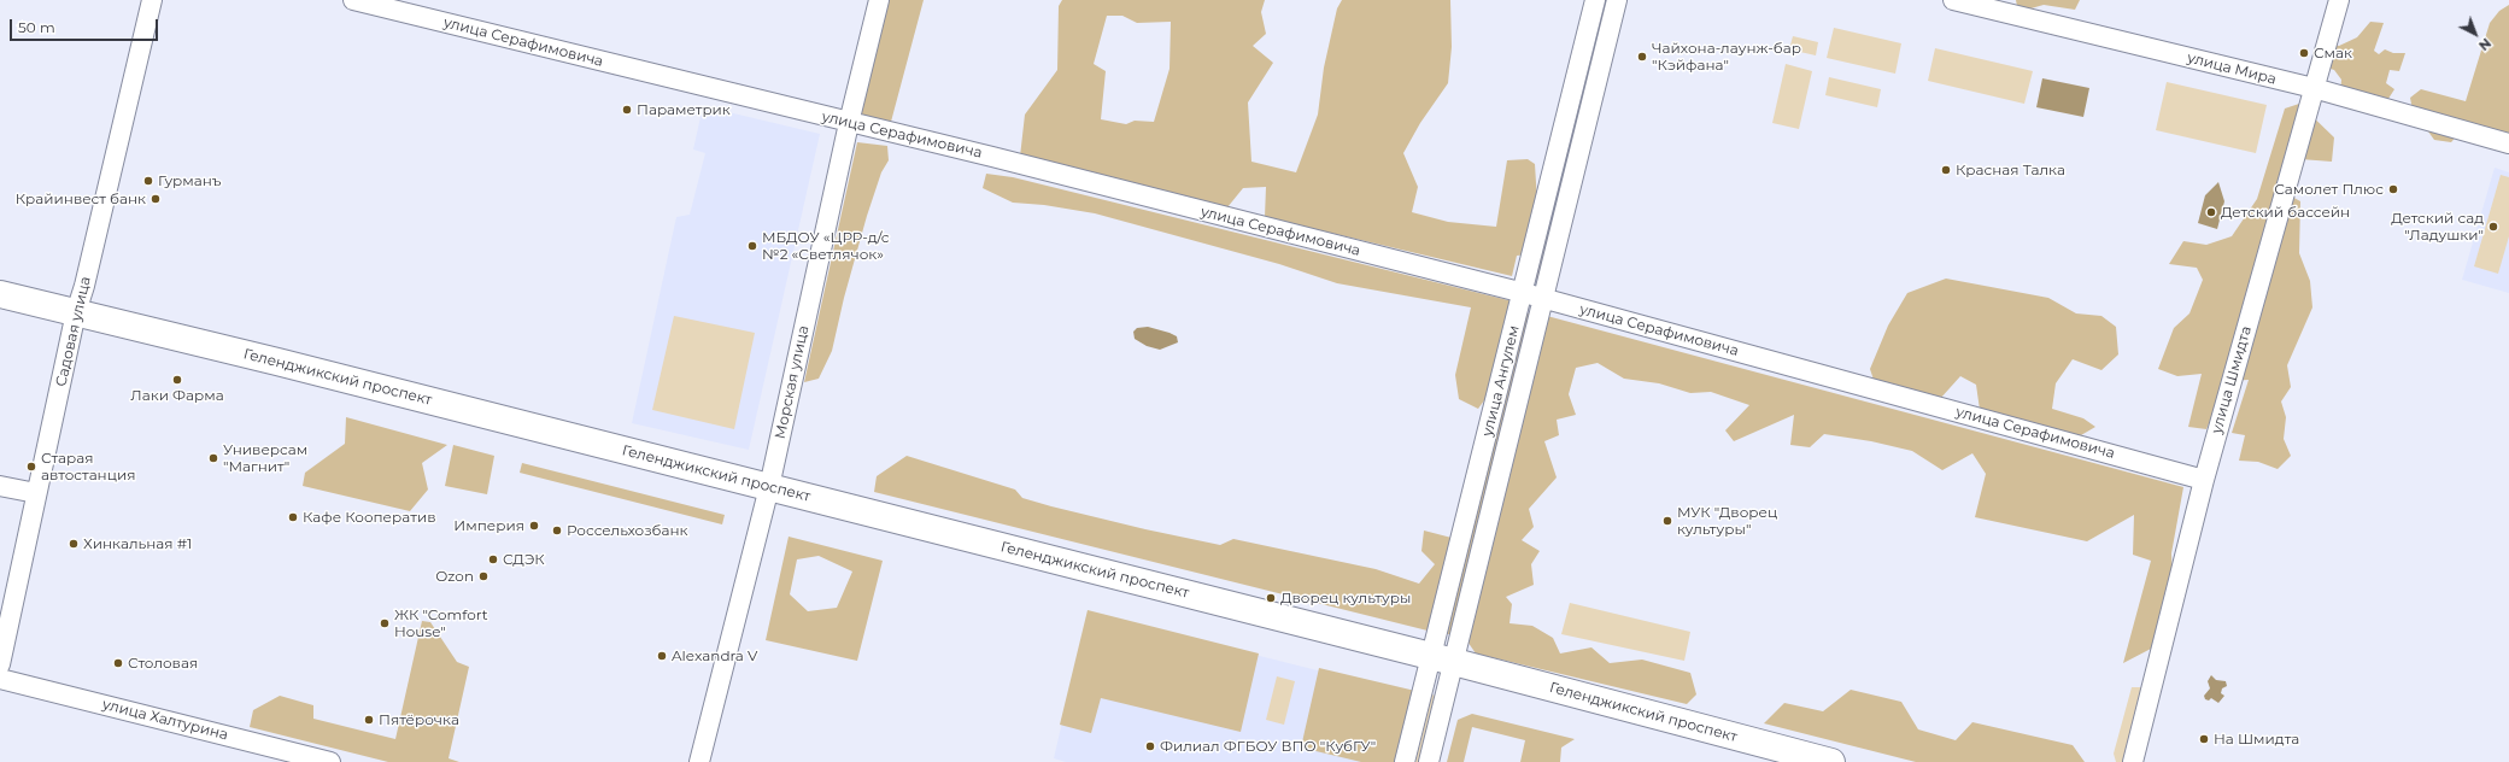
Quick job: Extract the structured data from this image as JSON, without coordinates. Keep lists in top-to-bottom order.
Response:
{
  "streets": {
    "main road": ["Геленджикский проспект"],
    "street": [
      "улица Серафимовича",
      "улица Мира",
      "Садовая улица",
      "улица Шмидта",
      "улица Ангулем",
      "Морская улица",
      "улица Халтурина"
    ]
  },
  "crossings": [
    ["улица Серафимовича", "улица Шмидта"],
    ["улица Серафимовича", "улица Ангулем"],
    ["улица Серафимовича", "Морская улица"],
    ["улица Мира", "улица Шмидта"],
    ["Садовая улица", "Геленджикский проспект"],
    ["Геленджикский проспект", "улица Ангулем"],
    ["Геленджикский проспект", "Морская улица"]
  ],
  "places": [
    "Смак",
    "Чайхона-лаунж-бар \"Кэйфана\"",
    "Параметрик",
    "Красная Талка",
    "Гурманъ",
    "Самолет Плюс",
    "Крайинвест банк",
    "Детский бассейн",
    "Детский сад \"Ладушки\"",
    "МБДОУ «ЦРР-д/с №2 «Светлячок»",
    "Лаки Фарма",
    "Универсам \"Магнит\"",
    "Старая автостанция",
    "Кафе Кооператив",
    "МУК \"Дворец культуры\"",
    "Империя",
    "Россельхозбанк",
    "Хинкальная #1",
    "СДЭК",
    "Ozon",
    "Дворец культуры",
    "ЖК \"Comfort House\"",
    "Alexandra V",
    "Столовая",
    "Пятёрочка",
    "На Шмидта",
    "Филиал ФГБОУ ВПО \"КубГУ\""
  ],
  "scale_bar": "50 m",
  "north": "bottom right"
}
